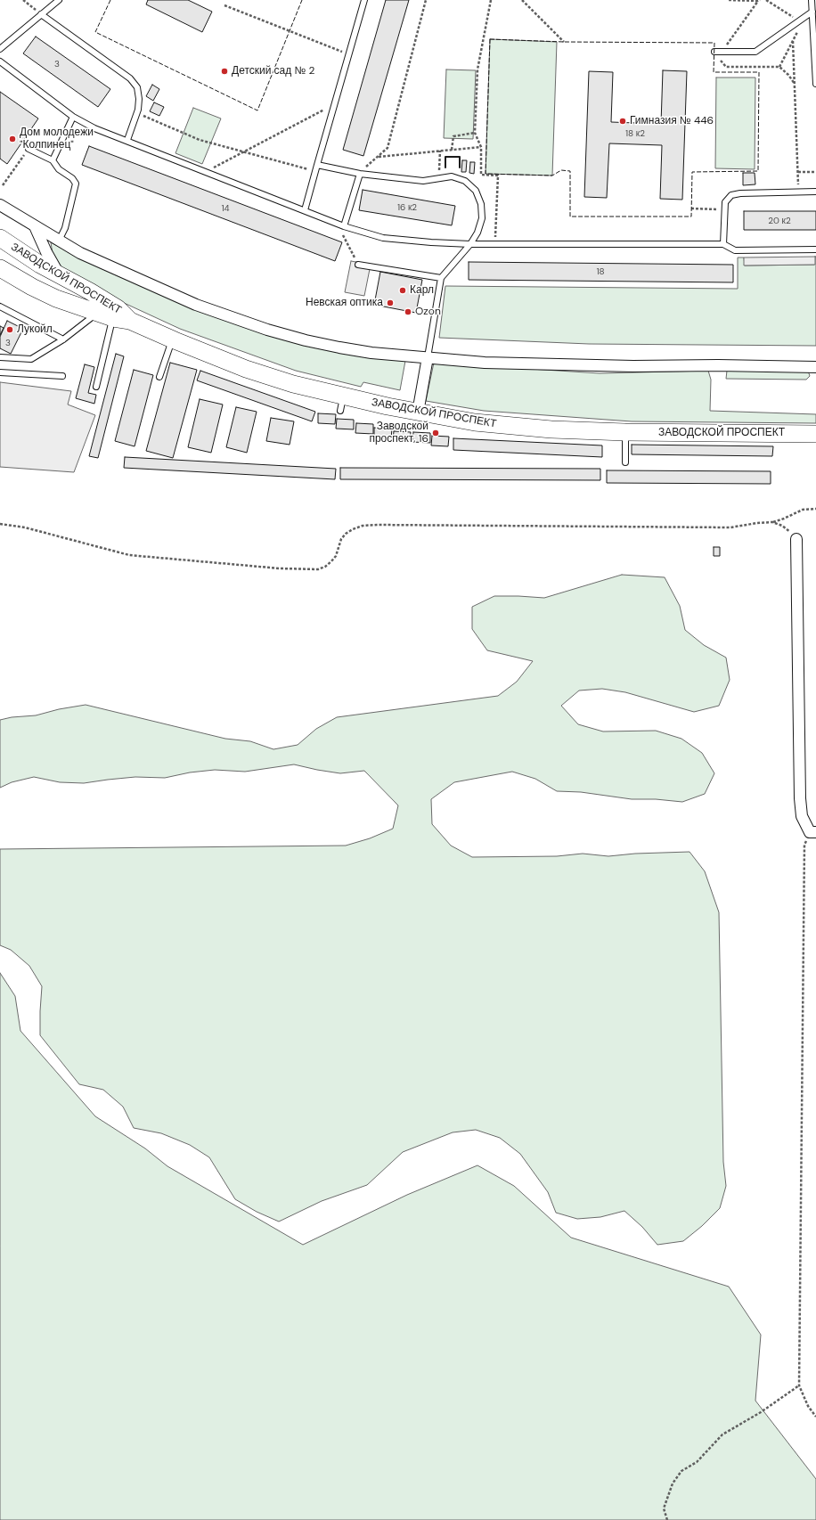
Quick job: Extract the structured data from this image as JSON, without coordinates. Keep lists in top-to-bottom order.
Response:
{
  "streets": {
    "main road": ["ЗАВОДСКОЙ ПРОСПЕКТ"]
  },
  "places": [
    "Детский сад № 2",
    "Гимназия № 446",
    "Дом молодежи \"Колпинец\"",
    "Карл",
    "Невская оптика",
    "Ozon",
    "Лукойл",
    "Заводской проспект, 16"
  ],
  "house_numbers": [
    "3",
    "18 к2",
    "16 к2",
    "14",
    "20 к2",
    "18",
    "3"
  ]
}
